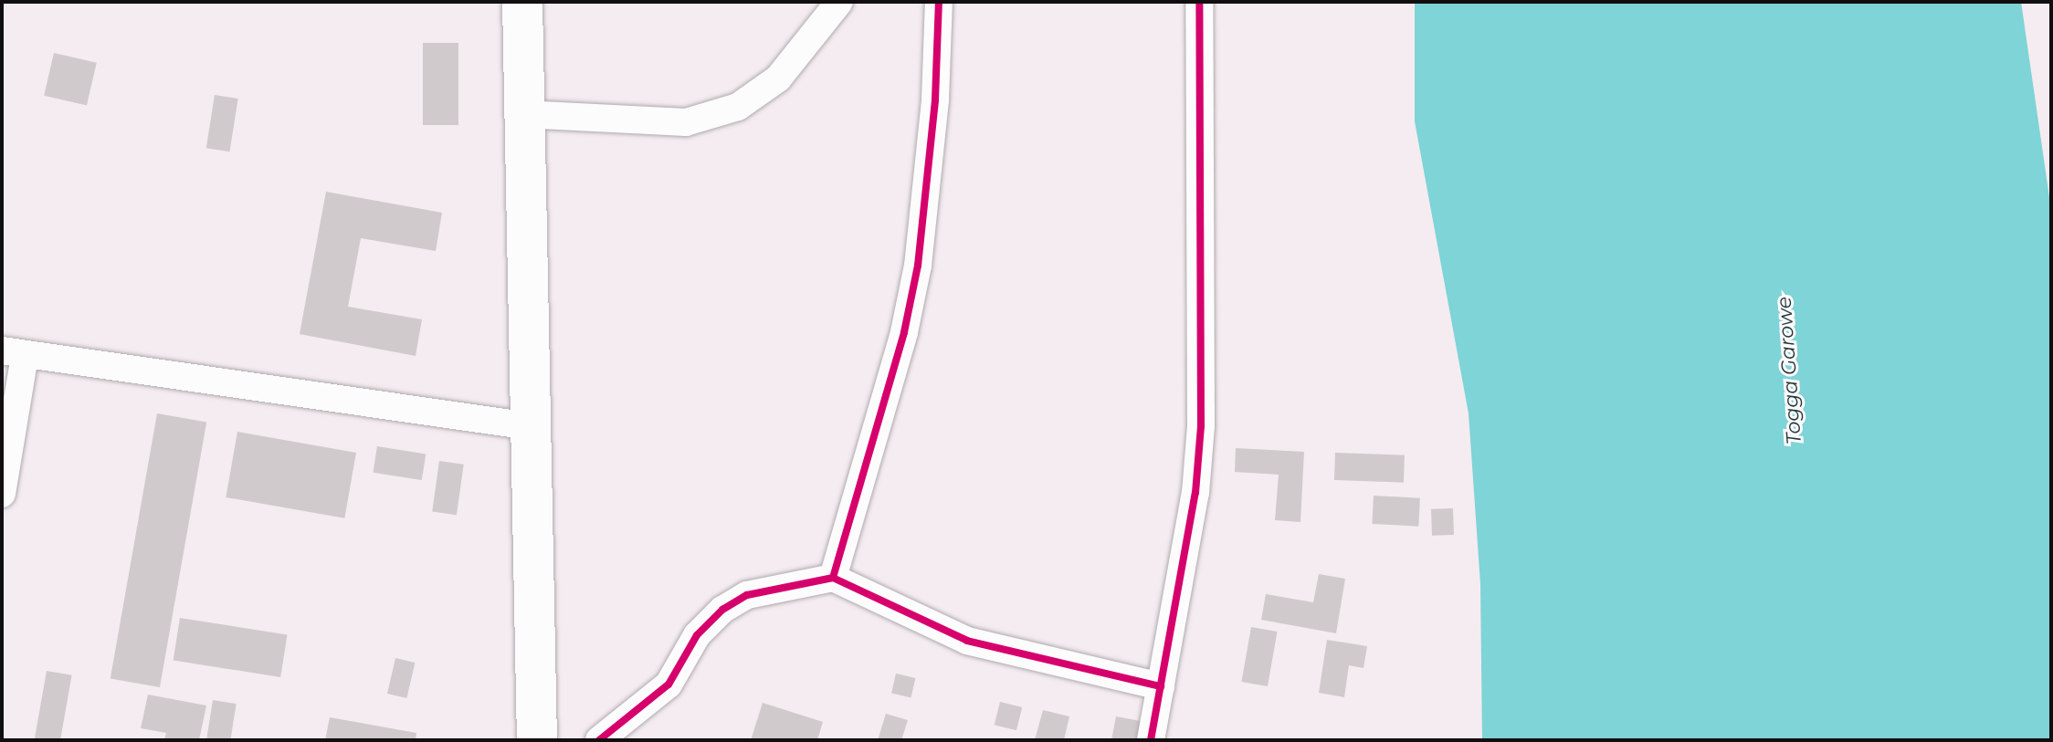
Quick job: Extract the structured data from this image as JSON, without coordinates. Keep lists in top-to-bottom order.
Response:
{
  "water": ["Togga Garowe"]
}
